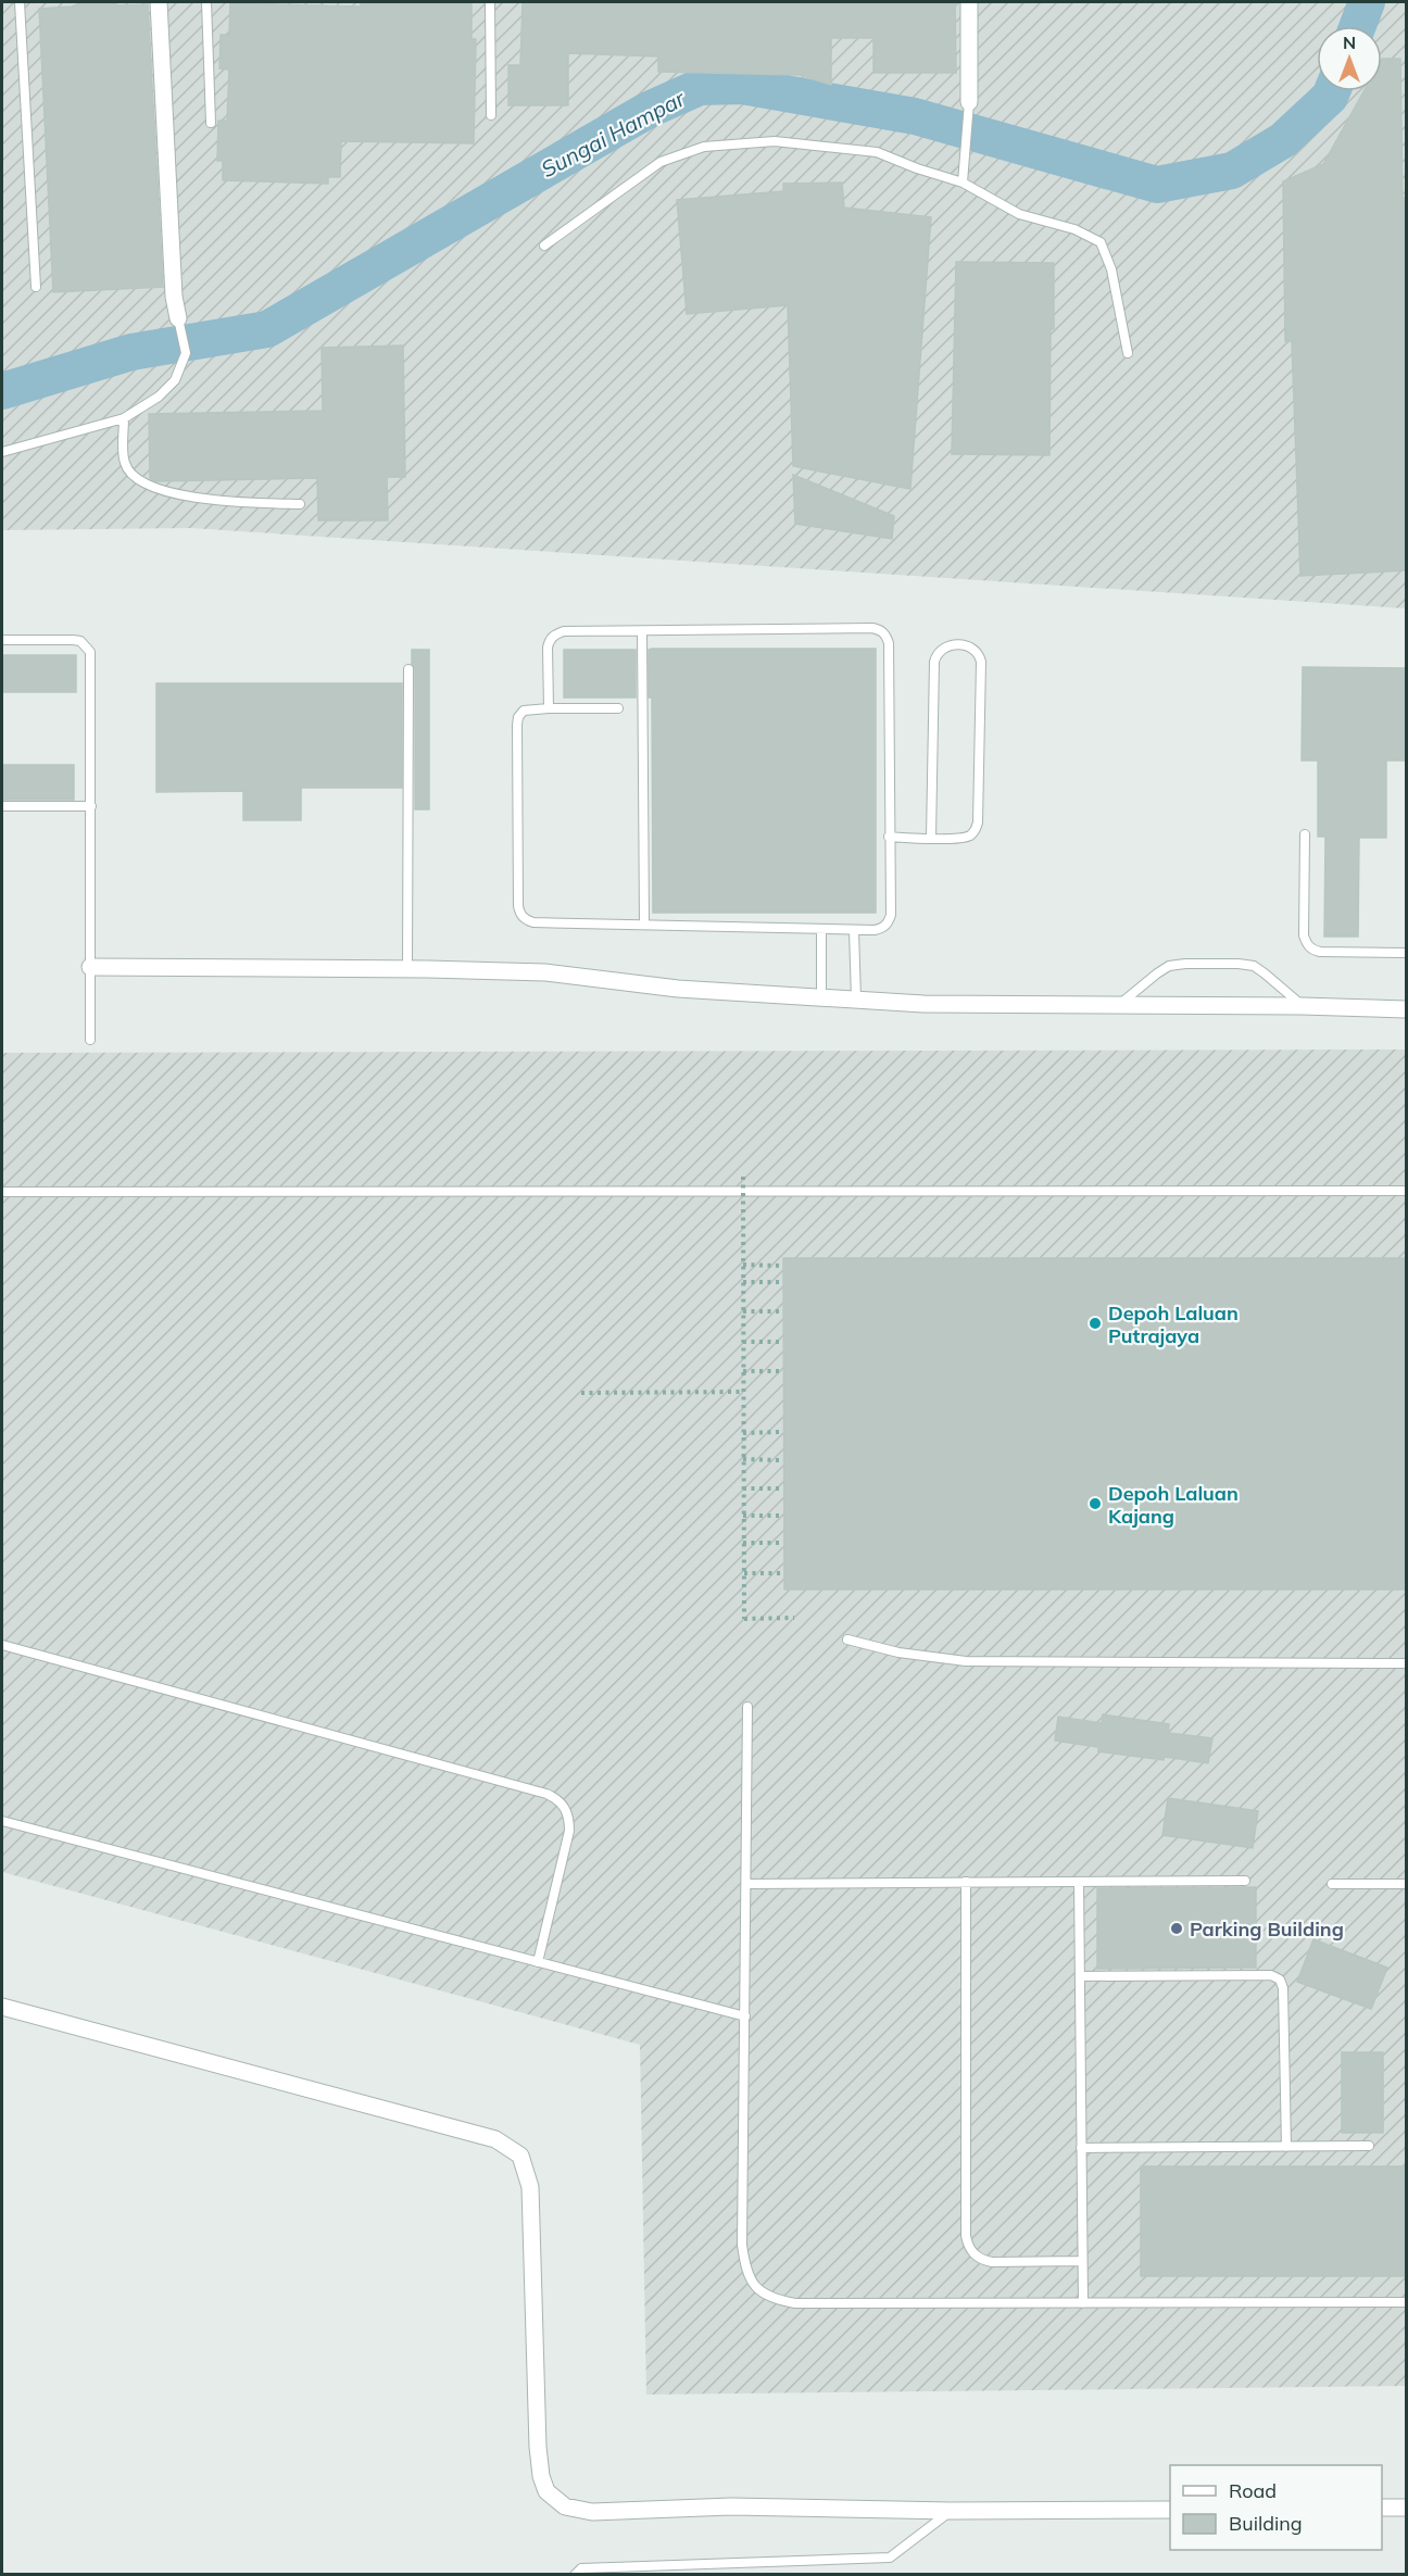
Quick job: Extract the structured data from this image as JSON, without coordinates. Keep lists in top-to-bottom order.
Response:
{
  "water": ["Sungai Hampar"],
  "places": ["Depoh Laluan Putrajaya", "Depoh Laluan Kajang", "Parking Building"],
  "legend": ["Road", "Building"],
  "north": "top"
}
